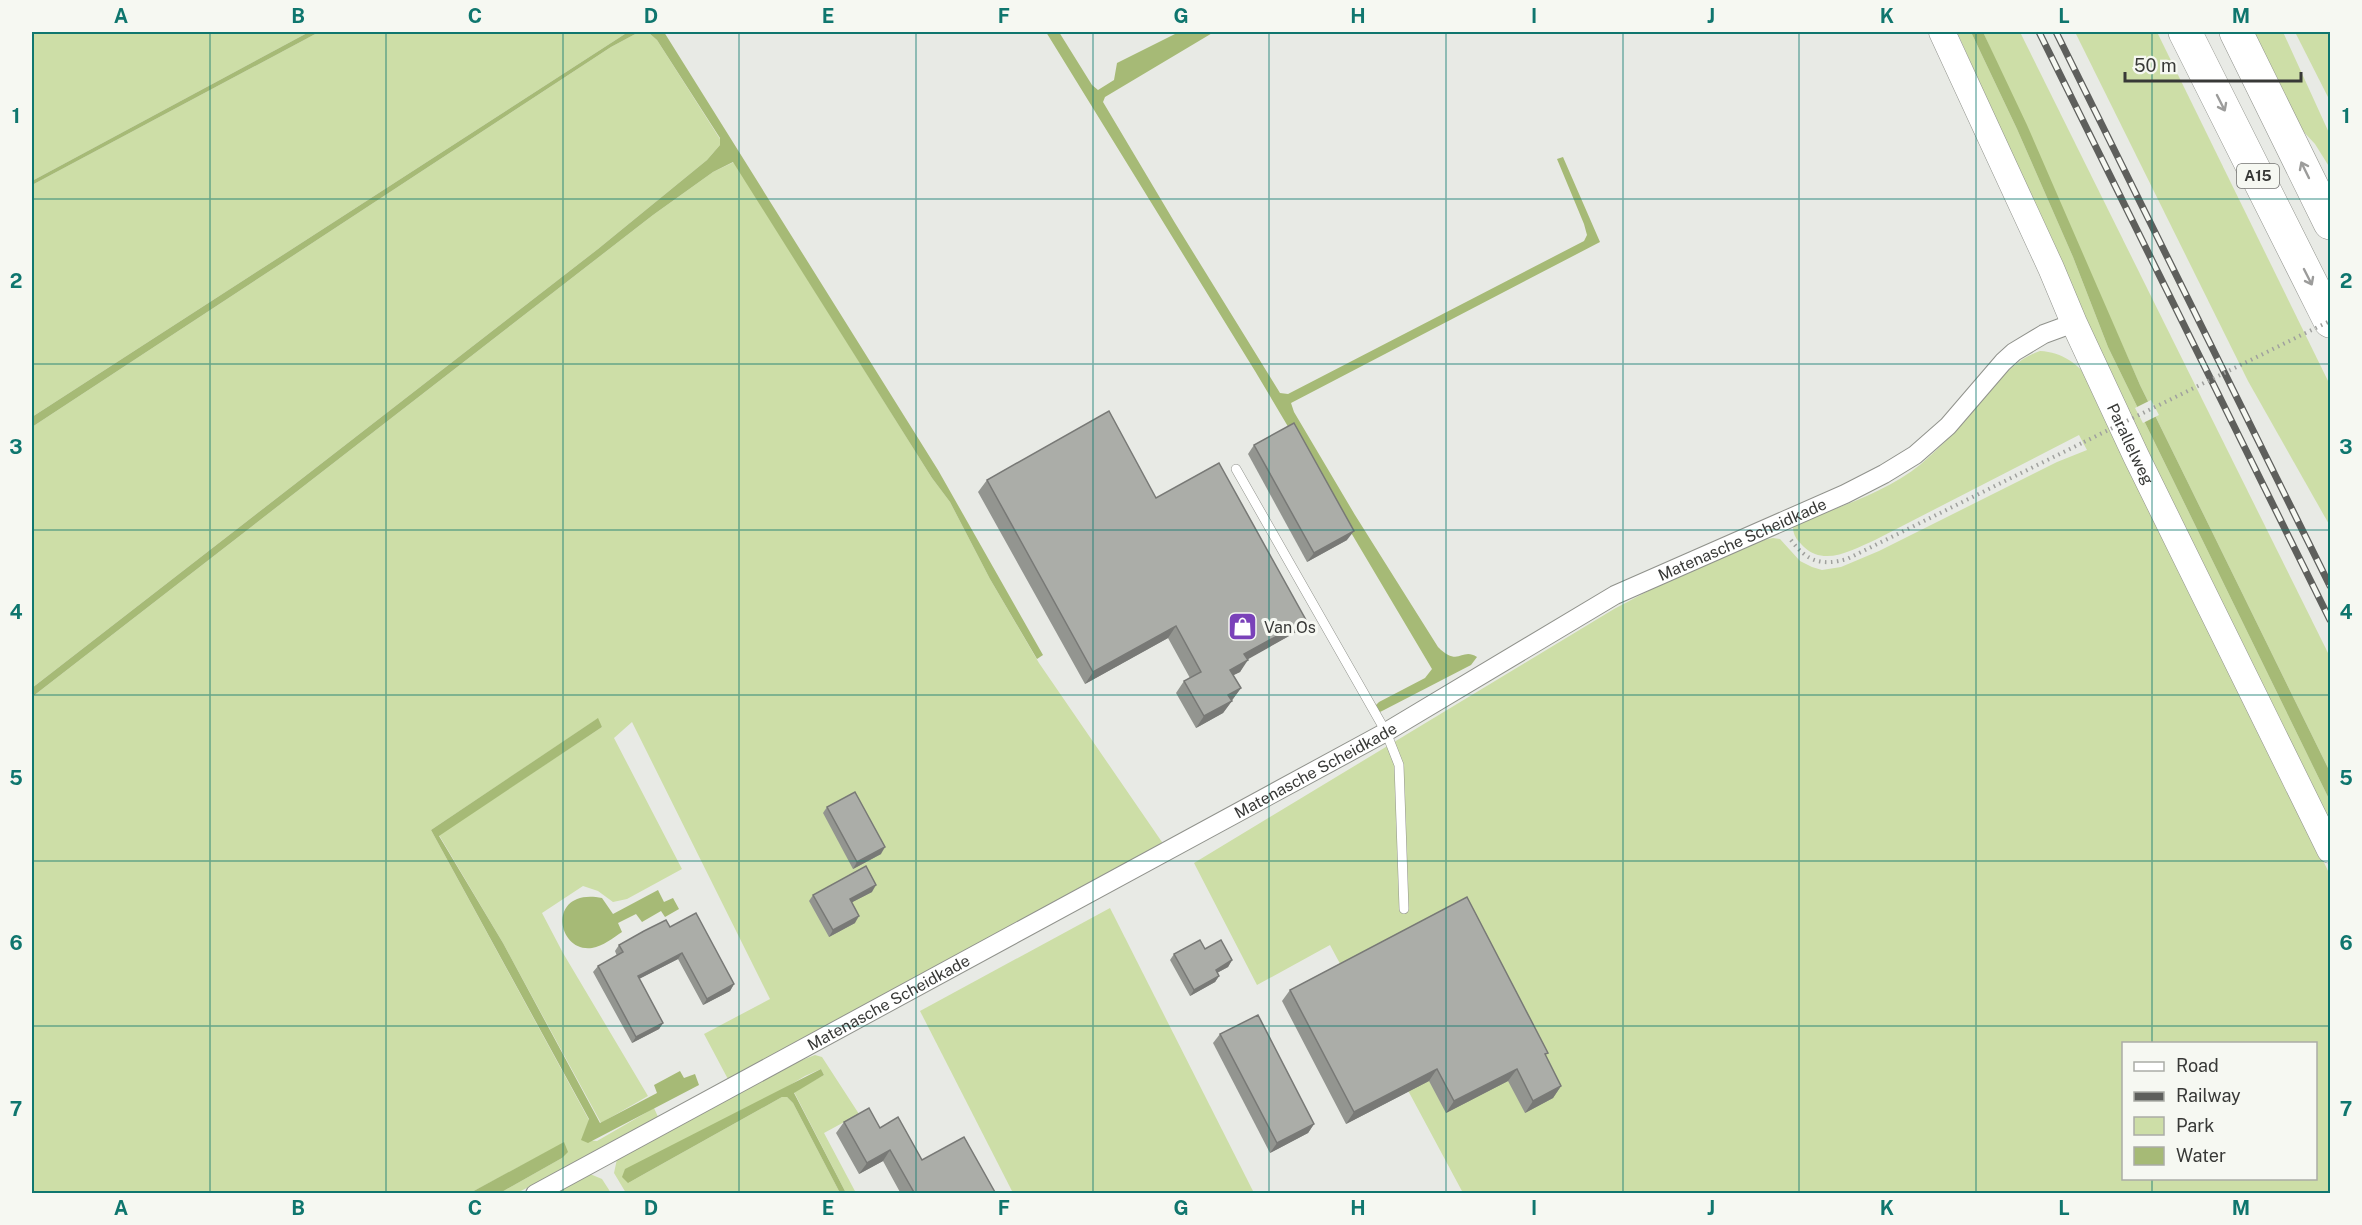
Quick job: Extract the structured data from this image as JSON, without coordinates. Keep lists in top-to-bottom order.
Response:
{
  "streets": {
    "highway": ["A15"],
    "street": ["Parallelweg", "Matenasche Scheidkade"]
  },
  "crossings": [
    ["Parallelweg", "Matenasche Scheidkade"]
  ],
  "places": {
    "shop": ["Van Os"]
  },
  "legend": [
    "Road",
    "Railway",
    "Park",
    "Water"
  ],
  "scale_bar": "50 m",
  "grid": {
    "columns": [
      "A",
      "B",
      "C",
      "D",
      "E",
      "F",
      "G",
      "H",
      "I",
      "J",
      "K",
      "L",
      "M"
    ],
    "rows": [
      "1",
      "2",
      "3",
      "4",
      "5",
      "6",
      "7"
    ]
  }
}
